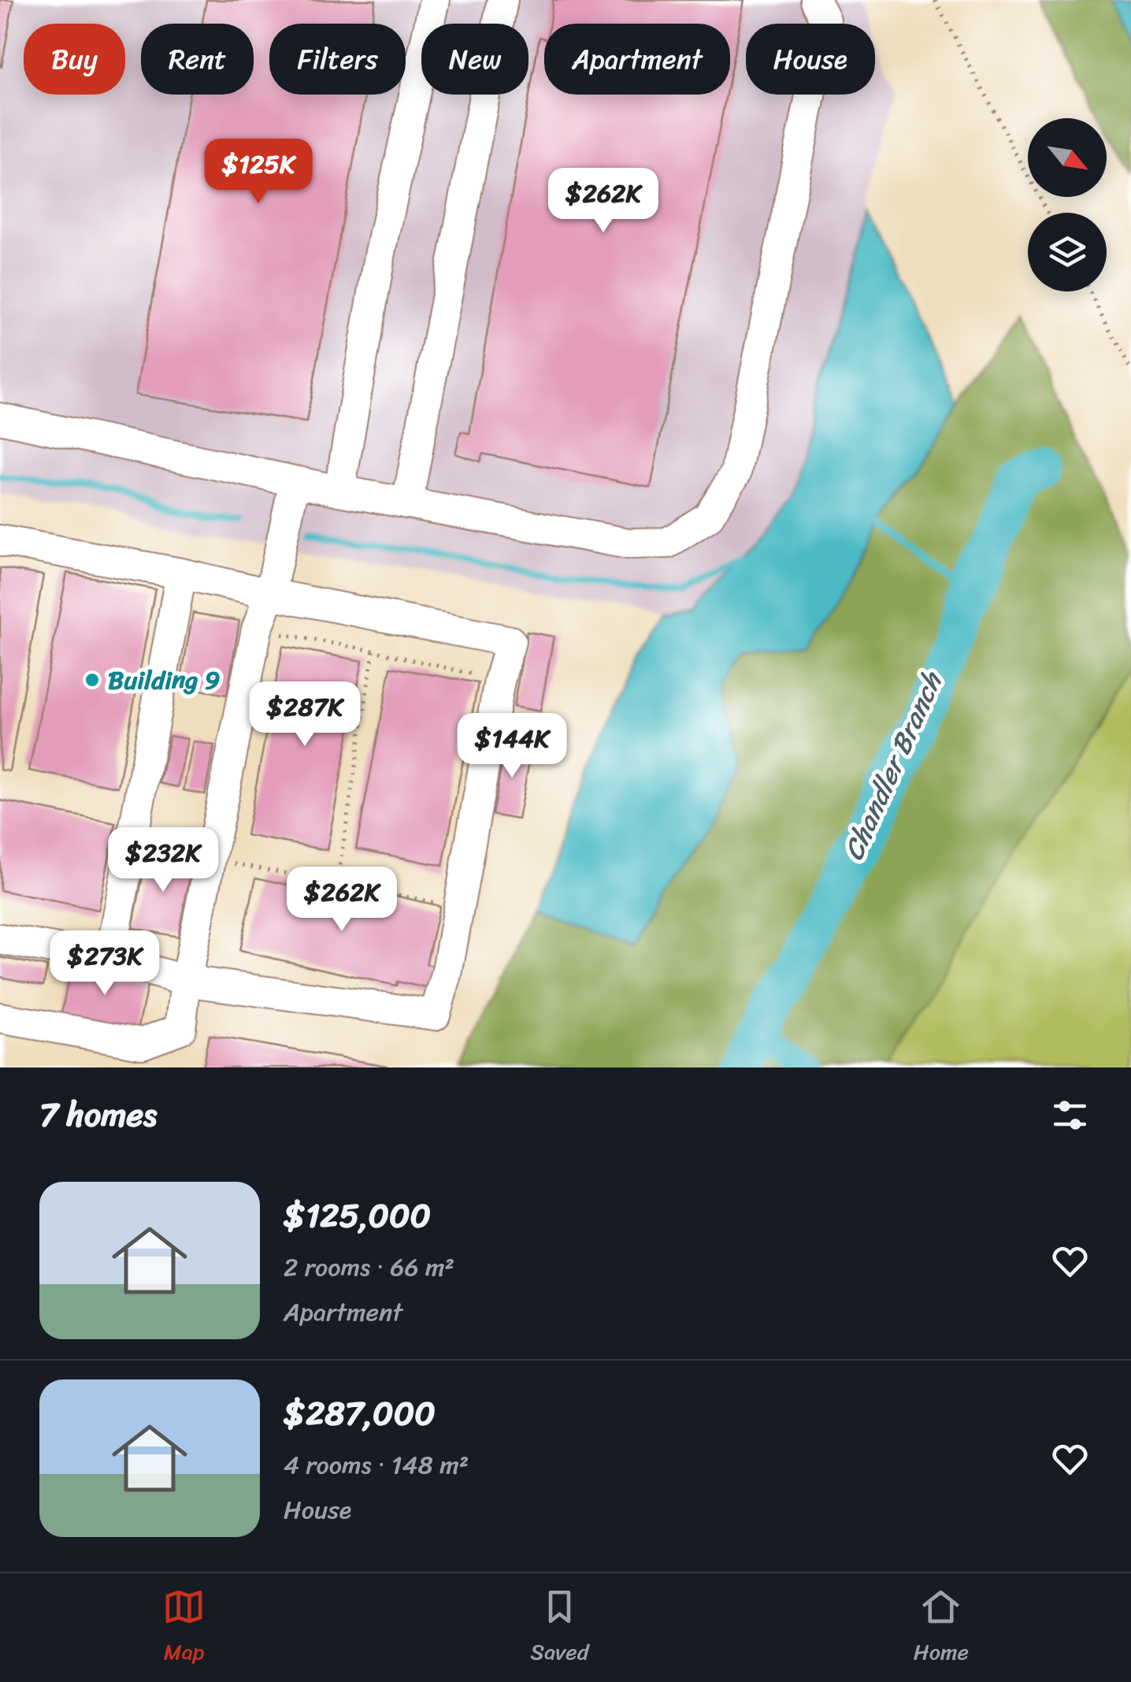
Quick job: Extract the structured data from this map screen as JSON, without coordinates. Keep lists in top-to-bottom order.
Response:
{
  "water": ["Chandler Branch"],
  "places": ["Building 9"],
  "north": "bottom right",
  "page": {
    "chip": [
      "Buy",
      "Rent",
      "Filters",
      "New",
      "Apartment",
      "House"
    ],
    "price": [
      "$125K",
      "$262K",
      "$287K",
      "$144K",
      "$232K",
      "$262K",
      "$273K"
    ],
    "heading": "7 homes",
    "list": [
      {
        "name": "$125,000",
        "note": "2 rooms · 66 m² · Apartment"
      },
      {
        "name": "$287,000",
        "note": "4 rooms · 148 m² · House"
      }
    ],
    "tabs": ["Map", "Saved", "Home"]
  }
}
